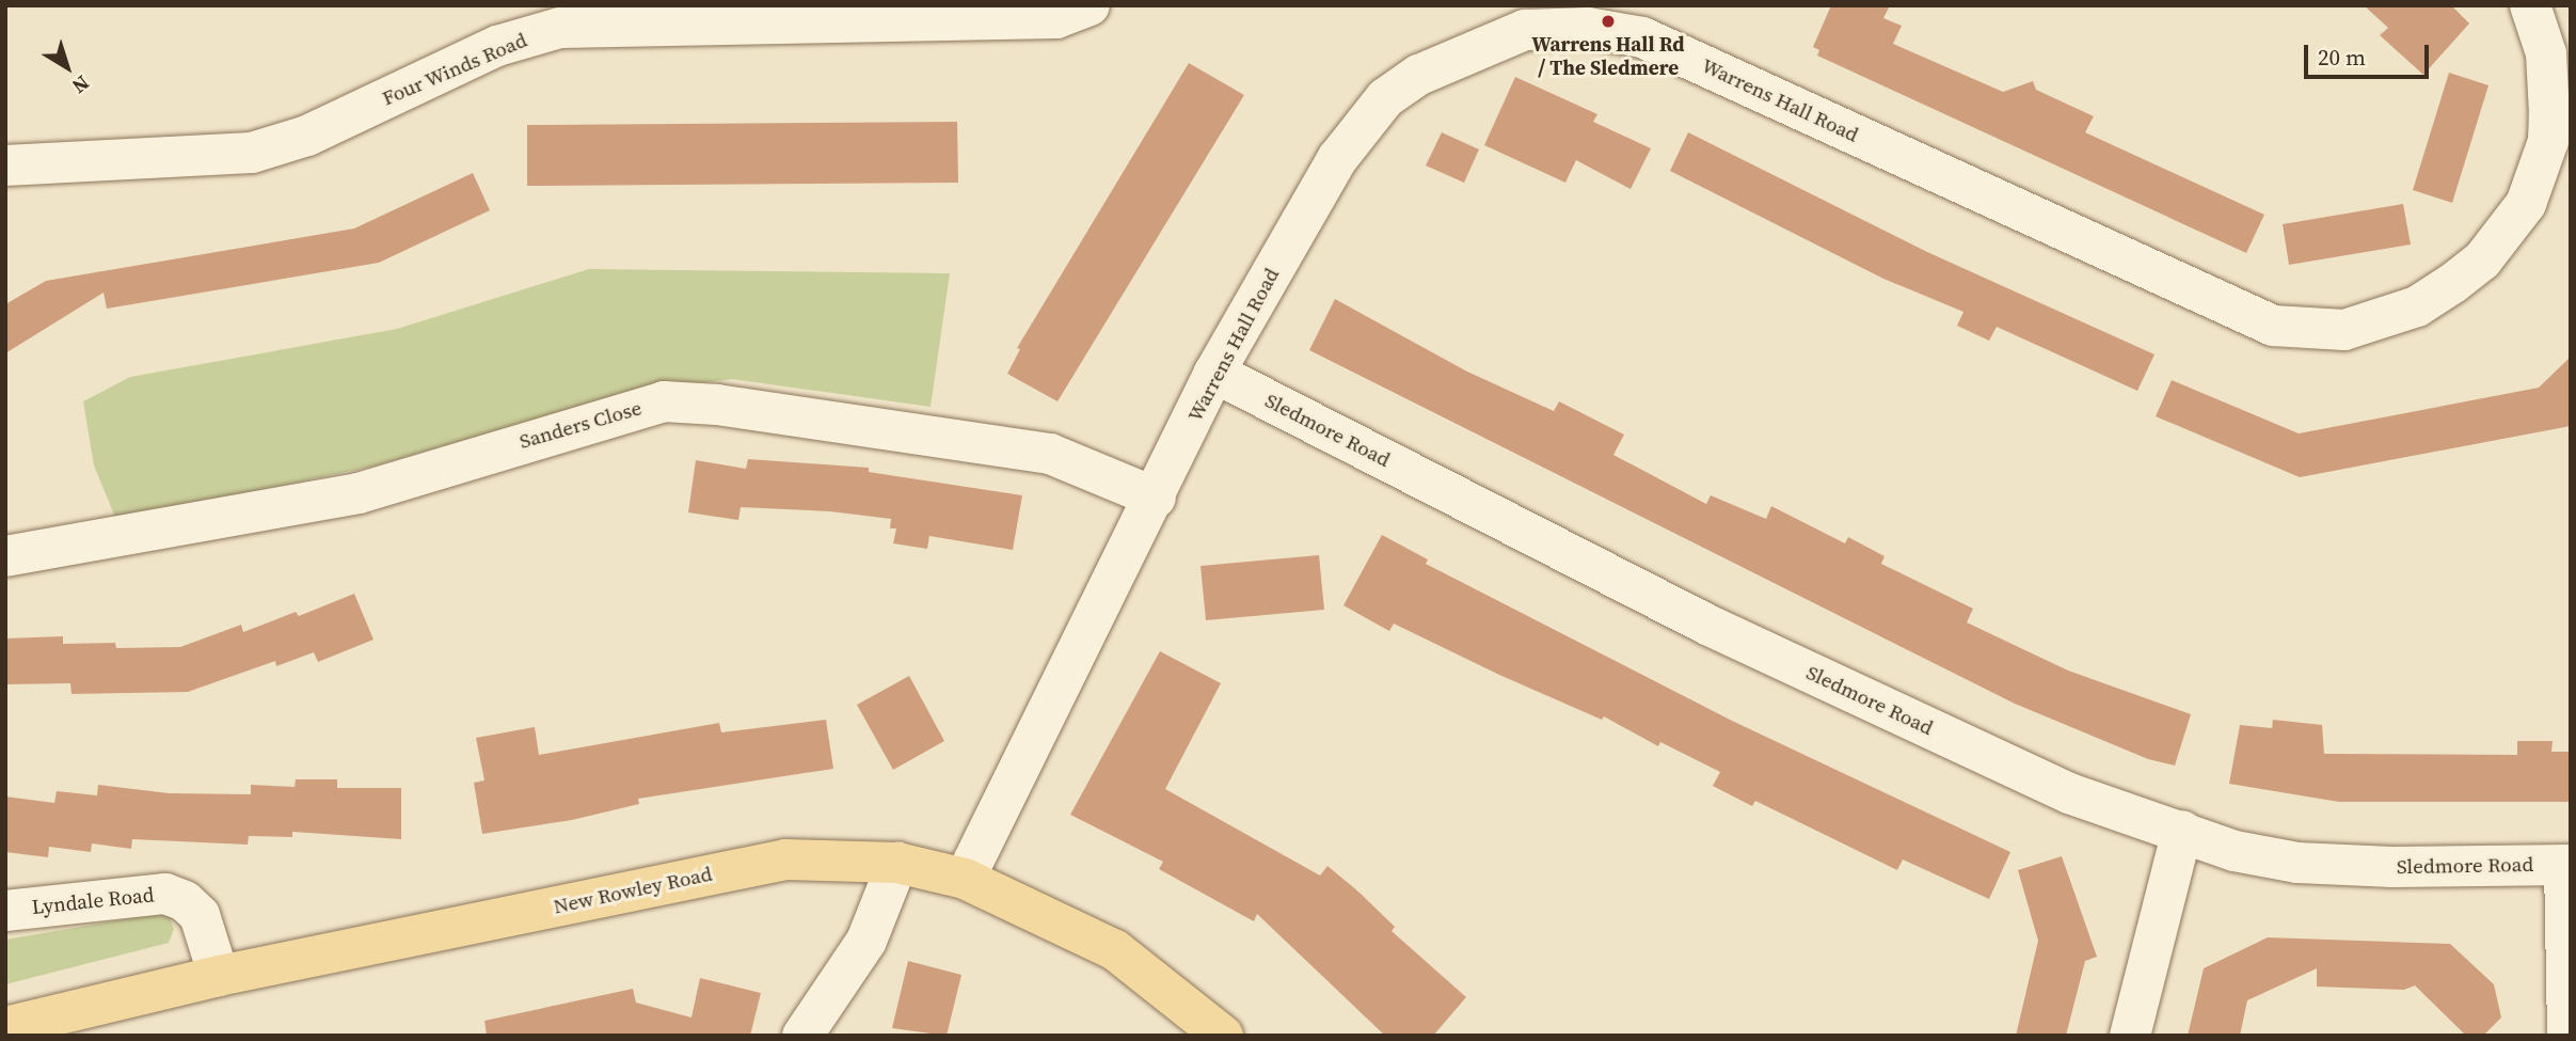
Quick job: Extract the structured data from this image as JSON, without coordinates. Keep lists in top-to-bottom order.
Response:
{
  "streets": {
    "main road": ["New Rowley Road"],
    "street": [
      "Four Winds Road",
      "Warrens Hall Road",
      "Sanders Close",
      "Sledmore Road",
      "Lyndale Road"
    ]
  },
  "crossings": [
    ["Warrens Hall Road", "Sanders Close"],
    ["Warrens Hall Road", "Sledmore Road"],
    ["Warrens Hall Road", "New Rowley Road"],
    ["New Rowley Road", "Lyndale Road"]
  ],
  "places": ["Warrens Hall Rd / The Sledmere"],
  "scale_bar": "20 m",
  "north": "bottom right"
}
